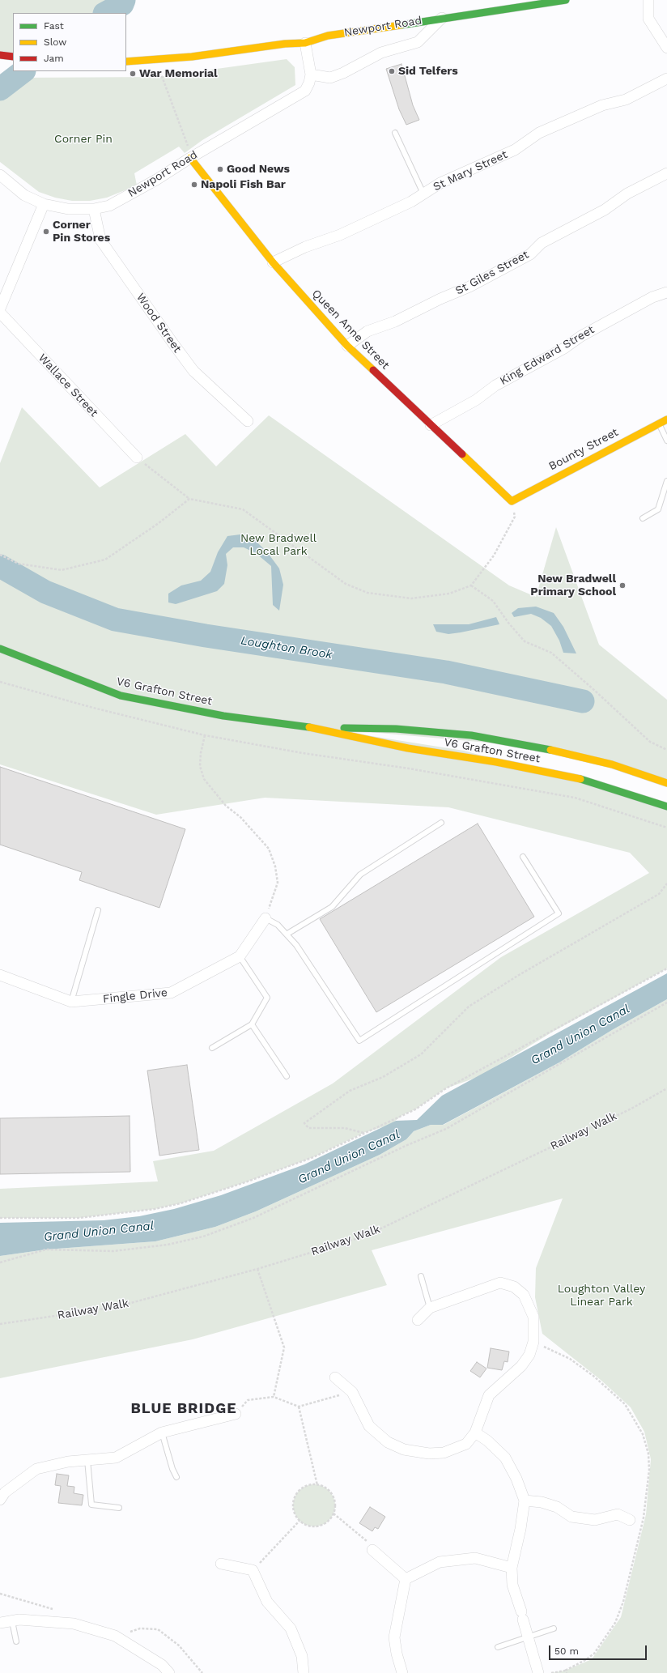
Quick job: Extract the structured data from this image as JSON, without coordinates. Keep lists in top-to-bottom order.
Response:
{
  "streets": {
    "street": [
      "Newport Road",
      "St Mary Street",
      "St Giles Street",
      "Wood Street",
      "Queen Anne Street",
      "King Edward Street",
      "Wallace Street",
      "Bounty Street",
      "V6 Grafton Street",
      "Fingle Drive"
    ],
    "path": ["Railway Walk"]
  },
  "crossings": [
    ["Newport Road", "Wood Street"],
    ["Newport Road", "Queen Anne Street"],
    ["St Mary Street", "Queen Anne Street"],
    ["St Giles Street", "Queen Anne Street"],
    ["Queen Anne Street", "King Edward Street"],
    ["Queen Anne Street", "Bounty Street"]
  ],
  "districts": ["BLUE BRIDGE"],
  "water": ["Loughton Brook", "Grand Union Canal"],
  "parks": ["Corner Pin", "New Bradwell Local Park", "Loughton Valley Linear Park"],
  "places": [
    "Sid Telfers",
    "War Memorial",
    "Good News",
    "Napoli Fish Bar",
    "Corner Pin Stores",
    "New Bradwell Primary School"
  ],
  "legend": ["Fast", "Slow", "Jam"],
  "scale_bar": "50 m"
}
